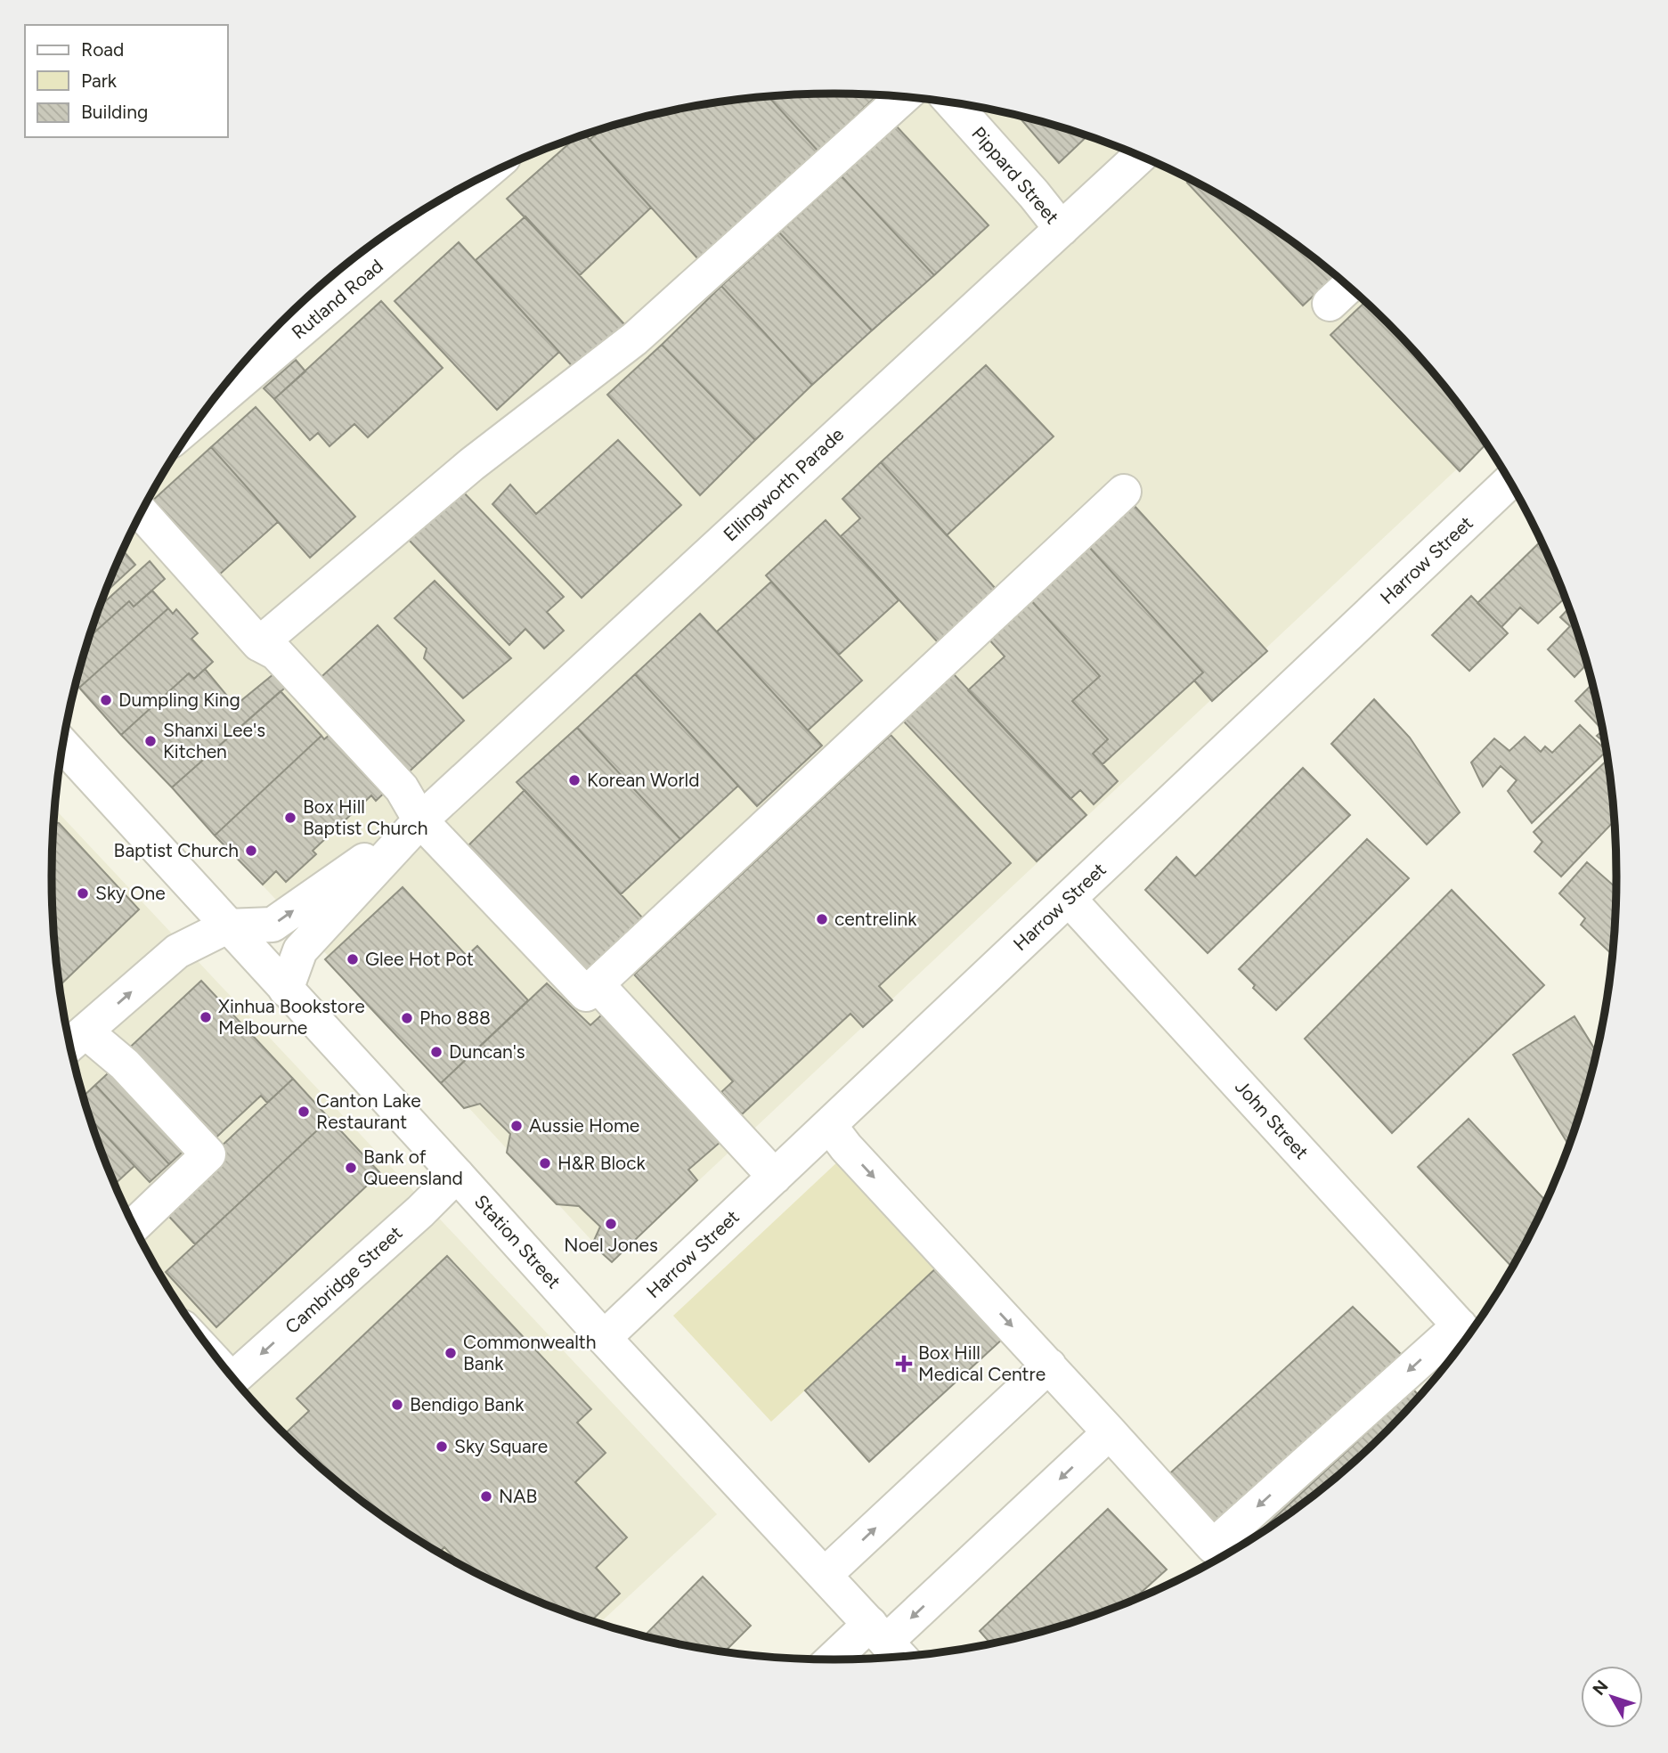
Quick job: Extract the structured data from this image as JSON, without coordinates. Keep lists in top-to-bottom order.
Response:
{
  "streets": {
    "street": [
      "Pippard Street",
      "Rutland Road",
      "Ellingworth Parade",
      "Harrow Street",
      "John Street",
      "Station Street",
      "Cambridge Street"
    ]
  },
  "crossings": [
    ["Pippard Street", "Ellingworth Parade"],
    ["Ellingworth Parade", "Station Street"],
    ["Harrow Street", "John Street"],
    ["Harrow Street", "Station Street"],
    ["Station Street", "Cambridge Street"]
  ],
  "one_way": ["Cambridge Street"],
  "places": {
    "other": [
      "Dumpling King",
      "Shanxi Lee's Kitchen",
      "Korean World",
      "Box Hill Baptist Church",
      "Baptist Church",
      "Sky One",
      "centrelink",
      "Glee Hot Pot",
      "Xinhua Bookstore Melbourne",
      "Pho 888",
      "Duncan's",
      "Canton Lake Restaurant",
      "Aussie Home",
      "H&R Block",
      "Bank of Queensland",
      "Noel Jones",
      "Commonwealth Bank",
      "Bendigo Bank",
      "Sky Square",
      "NAB"
    ],
    "health": ["Box Hill Medical Centre"]
  },
  "legend": ["Road", "Park", "Building"],
  "north": "top left"
}
